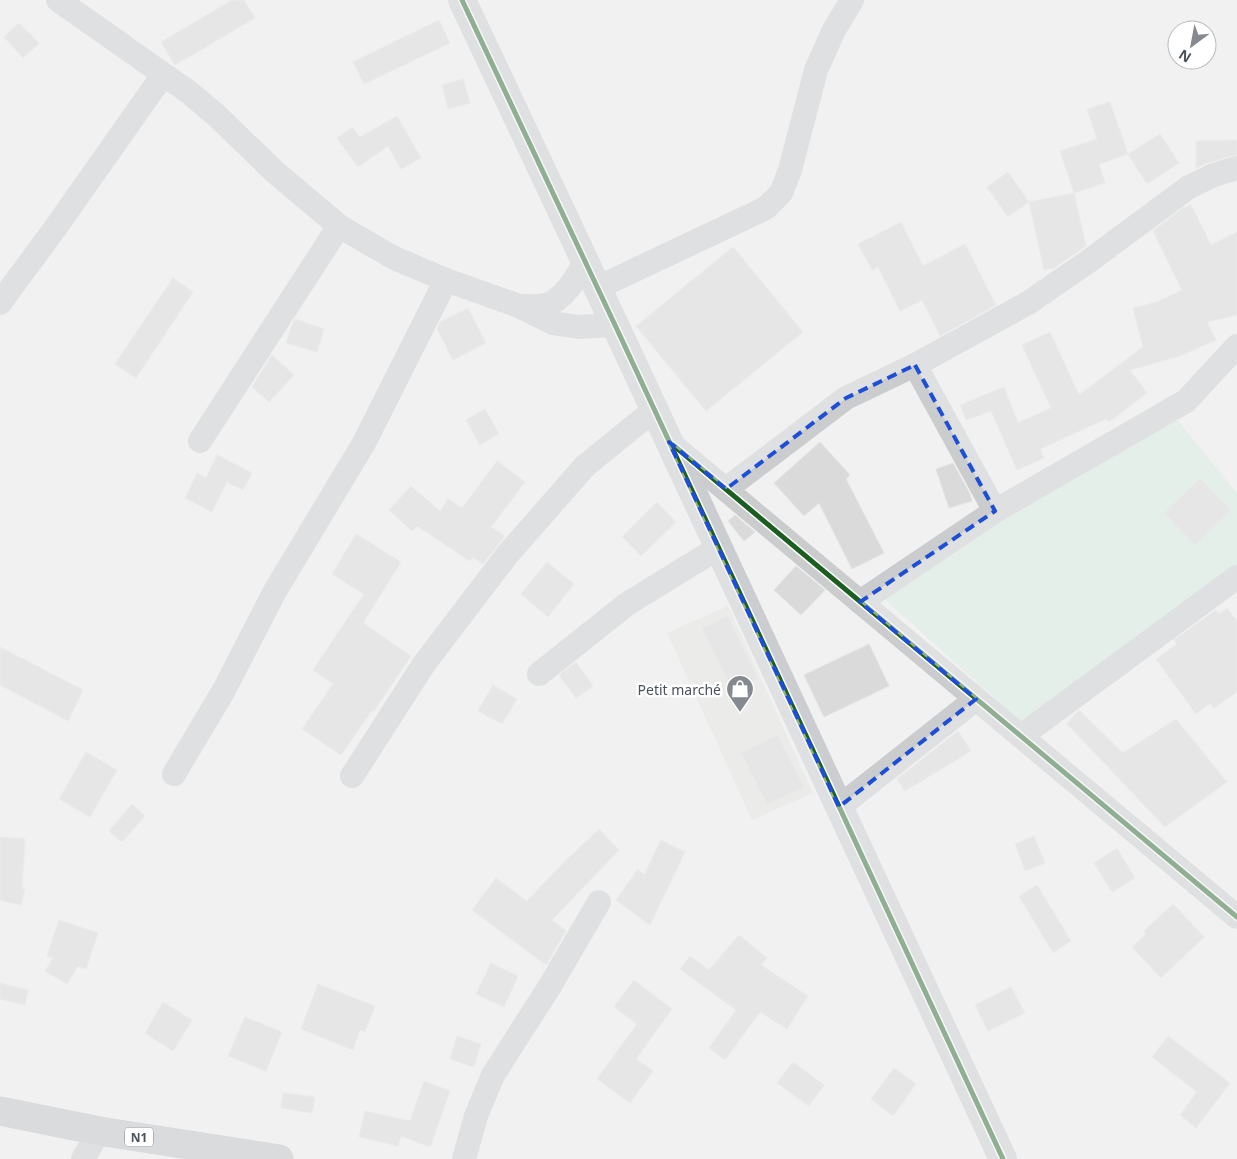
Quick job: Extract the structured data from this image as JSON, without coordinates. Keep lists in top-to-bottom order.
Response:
{
  "streets": {
    "highway": ["N1"]
  },
  "places": {
    "shop": ["Petit marché"]
  },
  "north": "bottom left"
}
